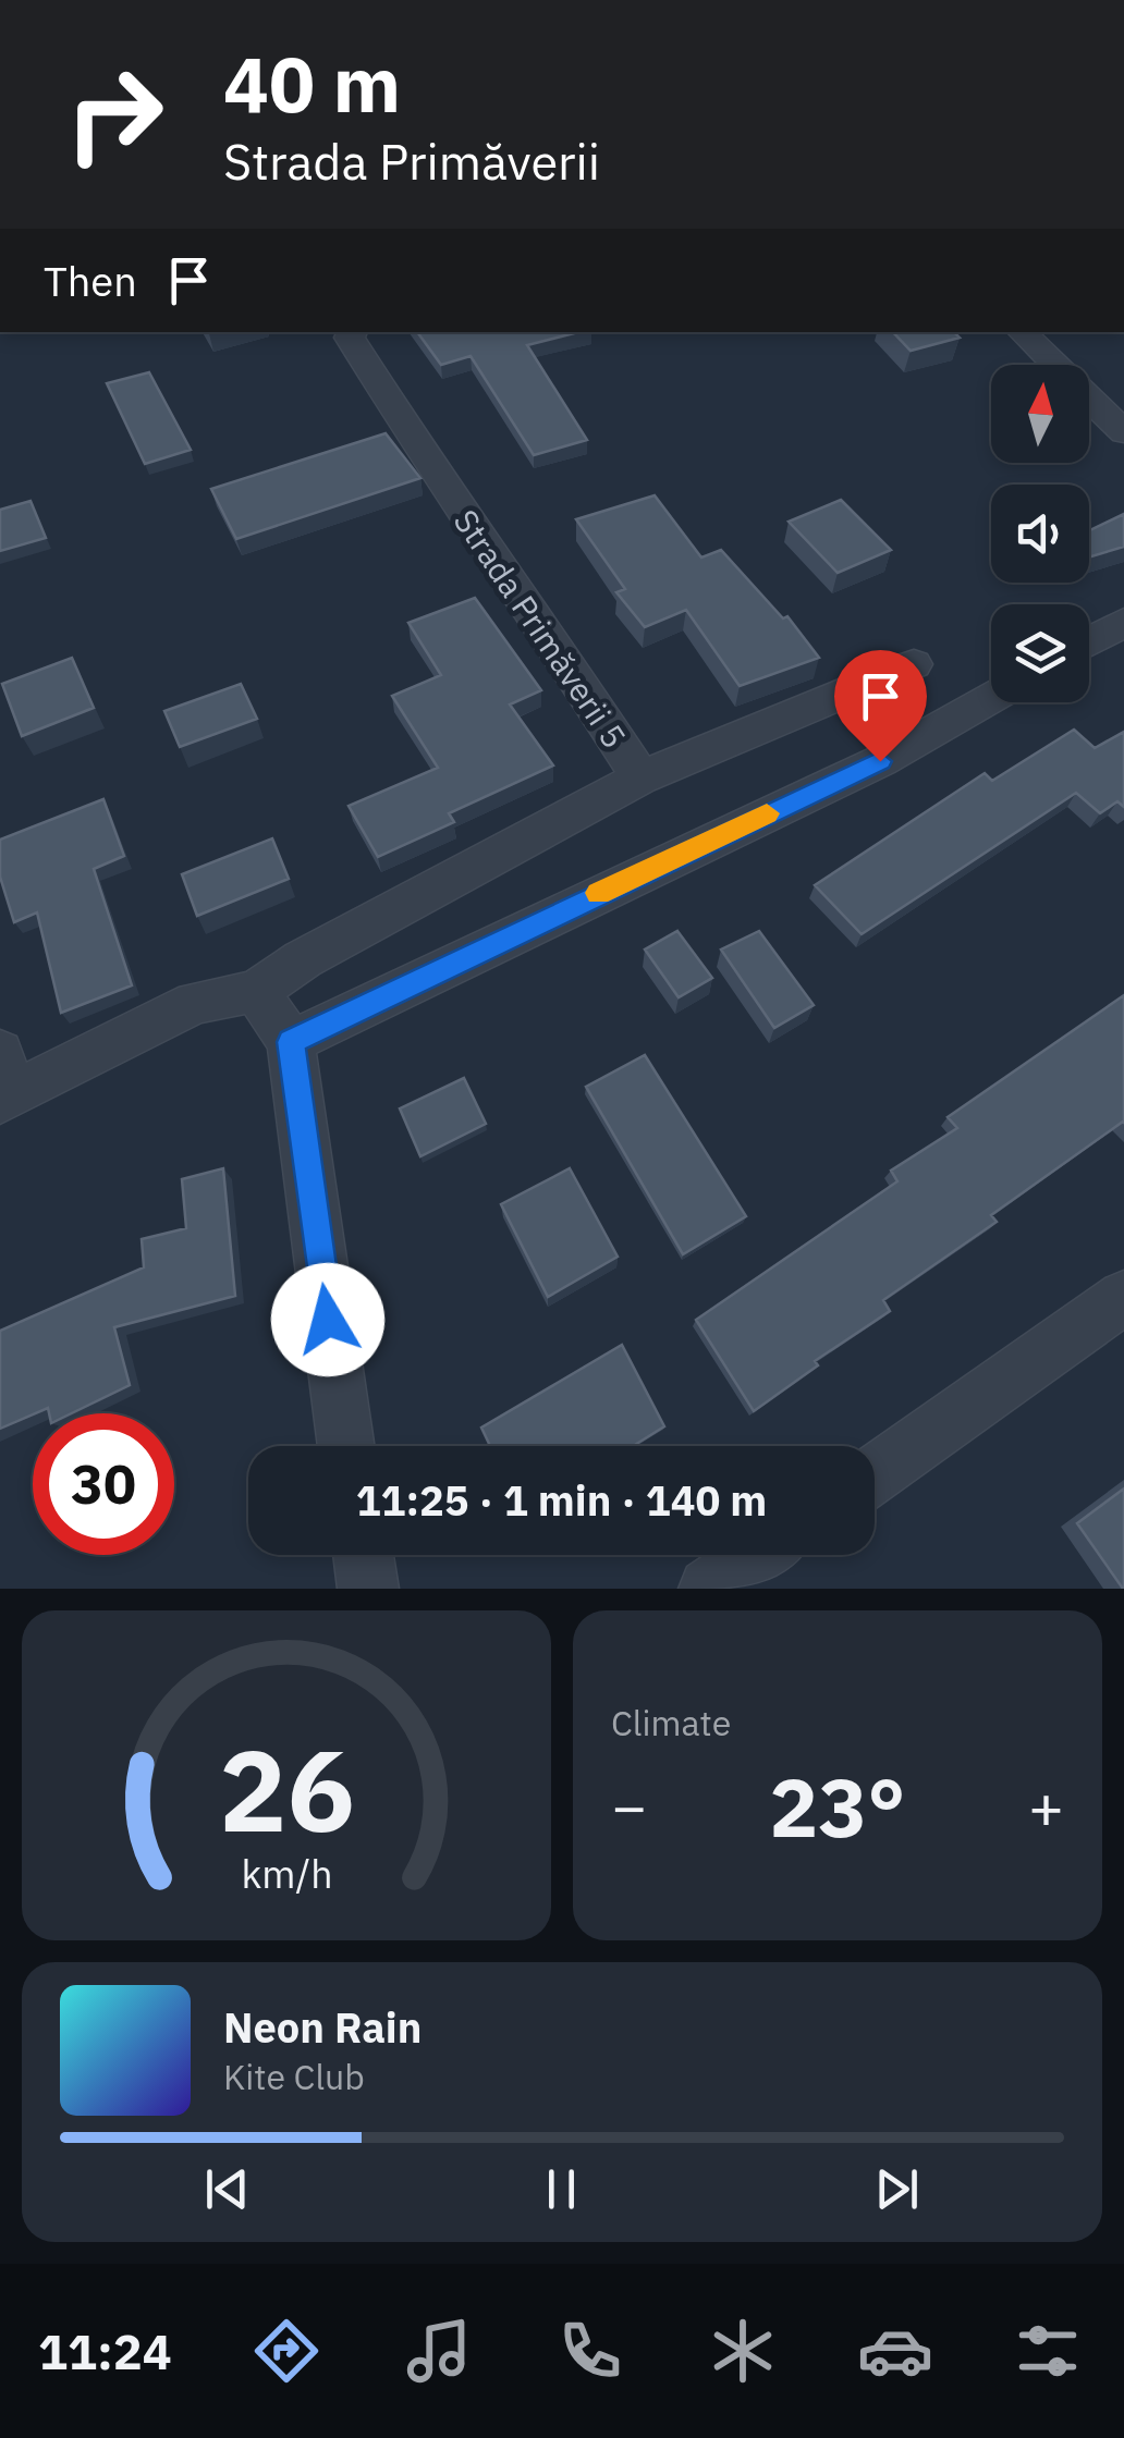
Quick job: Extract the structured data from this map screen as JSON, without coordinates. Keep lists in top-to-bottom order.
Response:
{
  "streets": {
    "street": ["Strada Primăverii 5"]
  },
  "north": "top",
  "page": {
    "turn": ["40 m", "Strada Primăverii"],
    "then": "Then",
    "limit": "30",
    "trip": "11:25 · 1 min · 140 m",
    "tile": "Climate",
    "heat": ["−", "23°", "+"],
    "song": ["Neon Rain", "Kite Club"],
    "tabs": "11:24",
    "gauge": ["26", "km/h"]
  }
}
